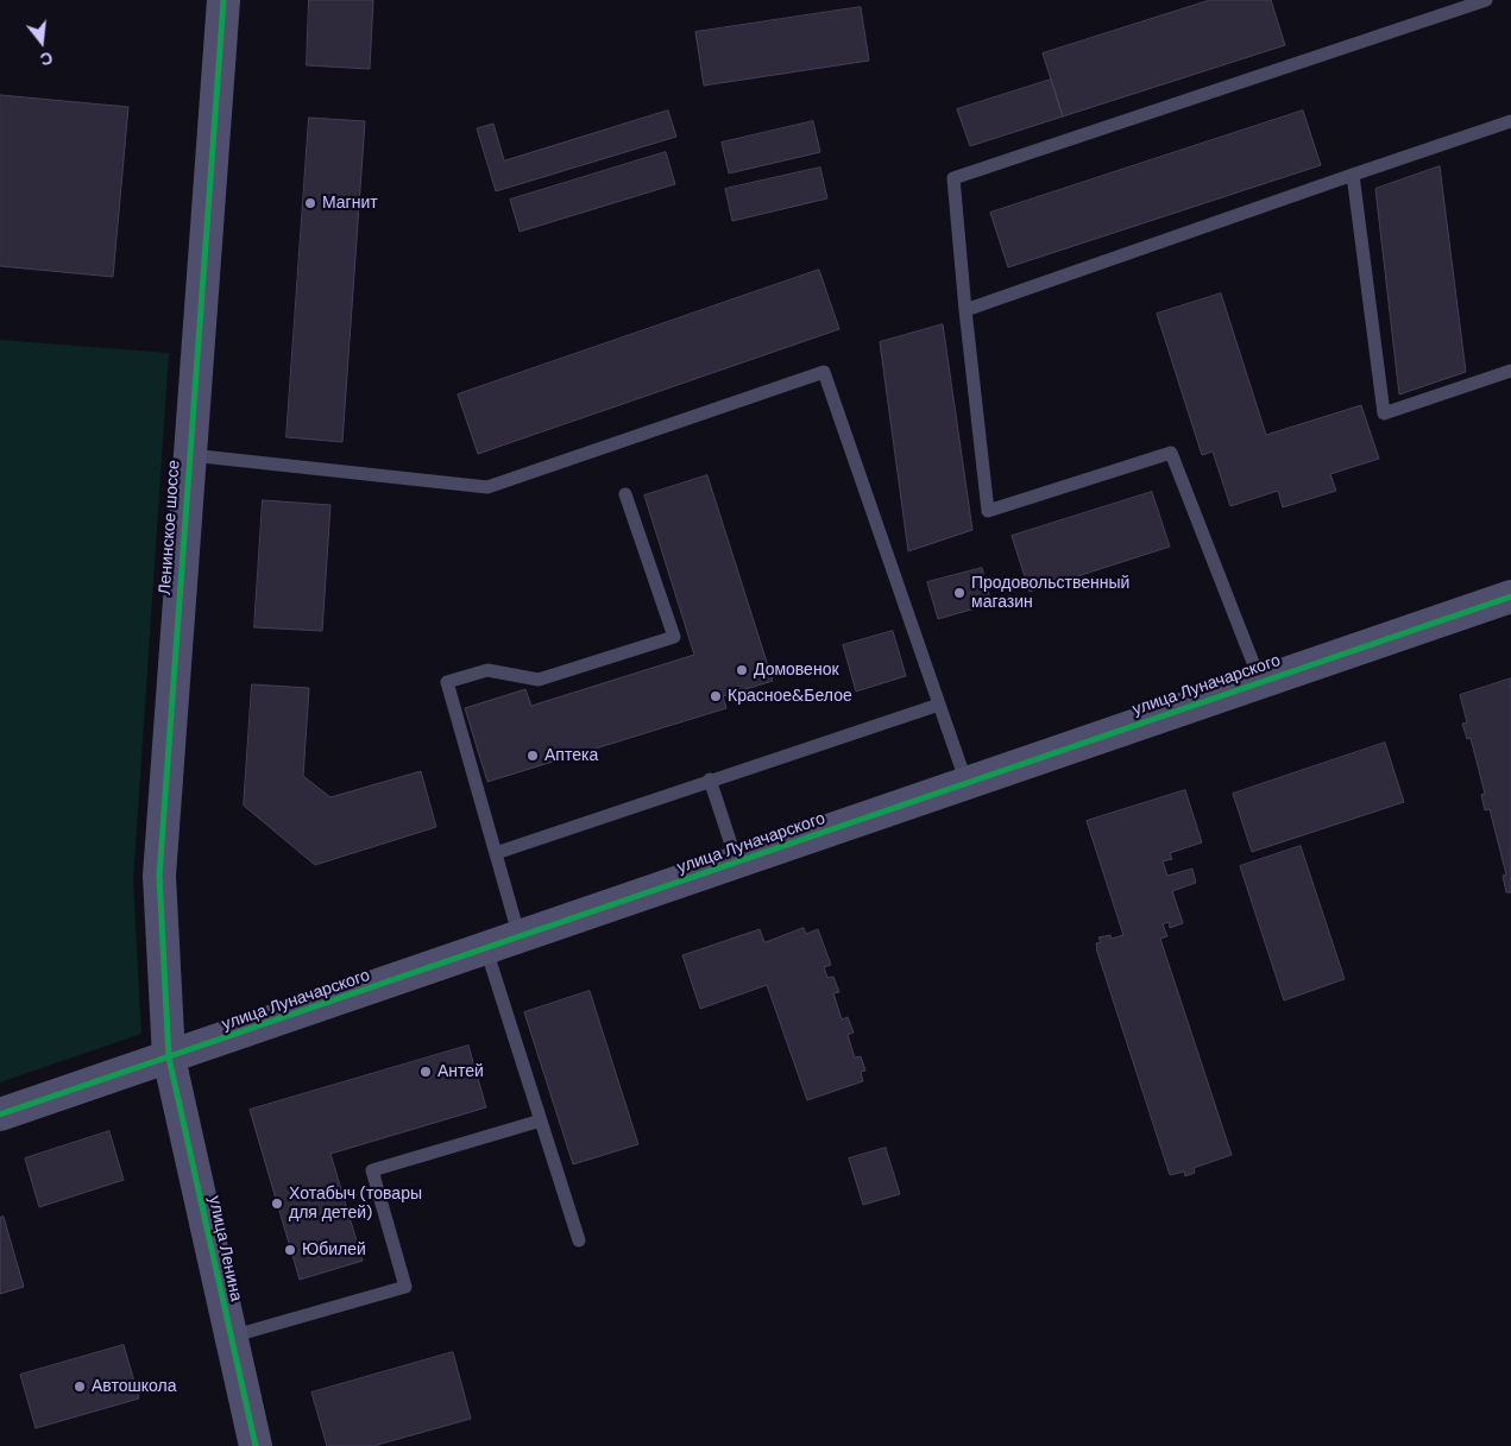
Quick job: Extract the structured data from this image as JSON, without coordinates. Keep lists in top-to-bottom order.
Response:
{
  "streets": {
    "street": ["Ленинское шоссе", "улица Луначарского", "улица Ленина"]
  },
  "crossings": [
    ["Ленинское шоссе", "улица Луначарского"],
    ["Ленинское шоссе", "улица Ленина"],
    ["улица Луначарского", "улица Ленина"]
  ],
  "places": [
    "Магнит",
    "Продовольственный магазин",
    "Домовенок",
    "Красное&Белое",
    "Аптека",
    "Антей",
    "Хотабыч (товары для детей)",
    "Юбилей",
    "Автошкола"
  ],
  "north": "bottom"
}
